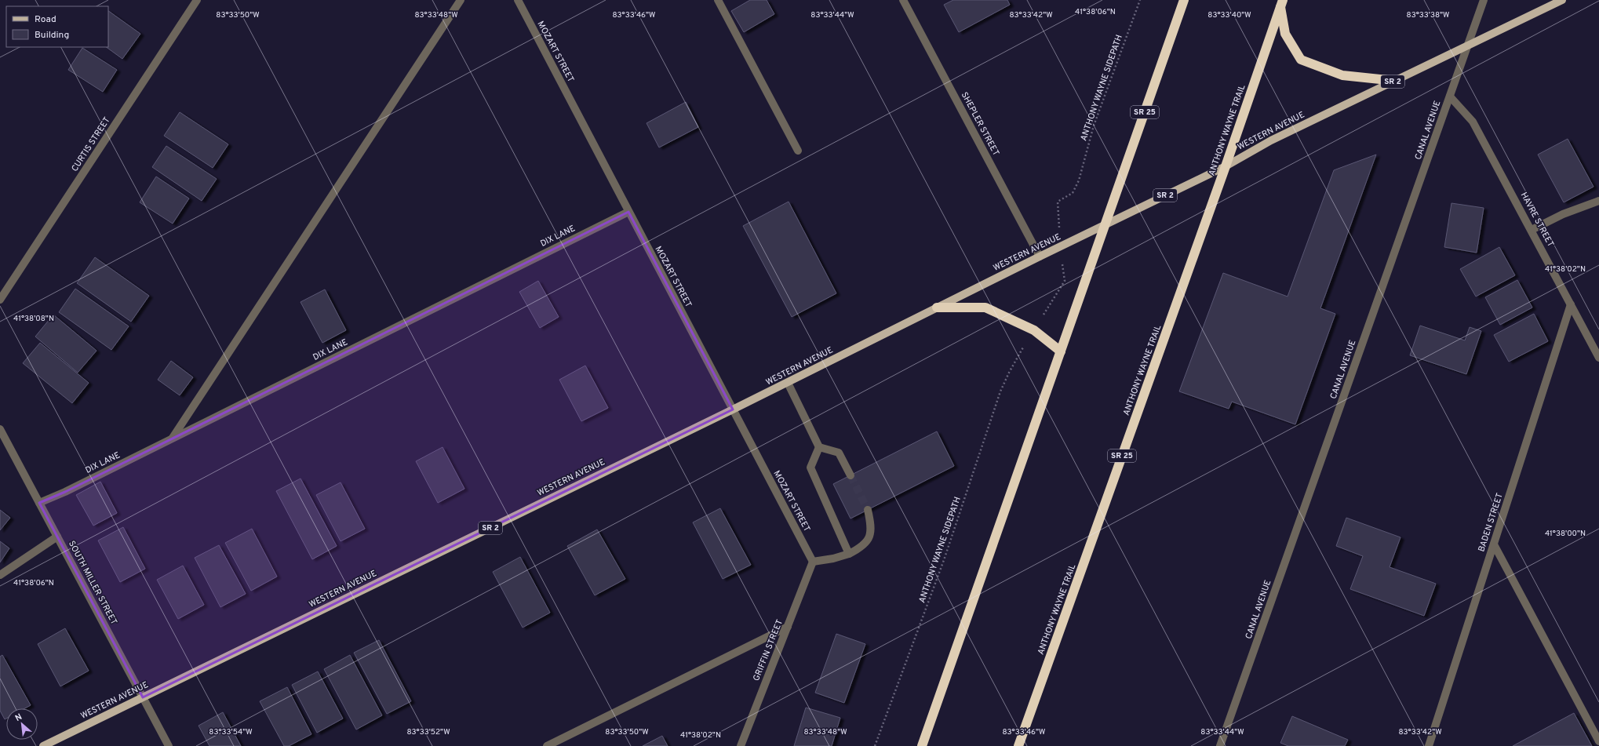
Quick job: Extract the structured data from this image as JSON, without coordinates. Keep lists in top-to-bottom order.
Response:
{
  "streets": {
    "highway": ["SR 25", "ANTHONY WAYNE TRAIL"],
    "main road": ["SR 2", "WESTERN AVENUE"],
    "street": [
      "MOZART STREET",
      "SHEPLER STREET",
      "CANAL AVENUE",
      "CURTIS STREET",
      "HAVRE STREET",
      "DIX LANE",
      "BADEN STREET",
      "SOUTH MILLER STREET",
      "GRIFFIN STREET"
    ],
    "path": ["ANTHONY WAYNE SIDEPATH"]
  },
  "crossings": [
    ["MOZART STREET", "WESTERN AVENUE"],
    ["MOZART STREET", "DIX LANE"],
    ["MOZART STREET", "GRIFFIN STREET"],
    ["ANTHONY WAYNE SIDEPATH", "WESTERN AVENUE"],
    ["SR 25", "WESTERN AVENUE"],
    ["SHEPLER STREET", "WESTERN AVENUE"],
    ["ANTHONY WAYNE TRAIL", "WESTERN AVENUE"],
    ["CANAL AVENUE", "WESTERN AVENUE"],
    ["CANAL AVENUE", "HAVRE STREET"],
    ["WESTERN AVENUE", "SOUTH MILLER STREET"],
    ["HAVRE STREET", "BADEN STREET"],
    ["DIX LANE", "SOUTH MILLER STREET"]
  ],
  "legend": ["Road", "Building"],
  "north": "top left",
  "coordinates": [
    "41°38'06\"N",
    "83°33'50\"W",
    "83°33'48\"W",
    "83°33'46\"W",
    "83°33'44\"W",
    "83°33'42\"W",
    "83°33'40\"W",
    "83°33'38\"W",
    "41°38'02\"N",
    "41°38'08\"N",
    "41°38'00\"N",
    "83°33'54\"W",
    "83°33'52\"W"
  ]
}
